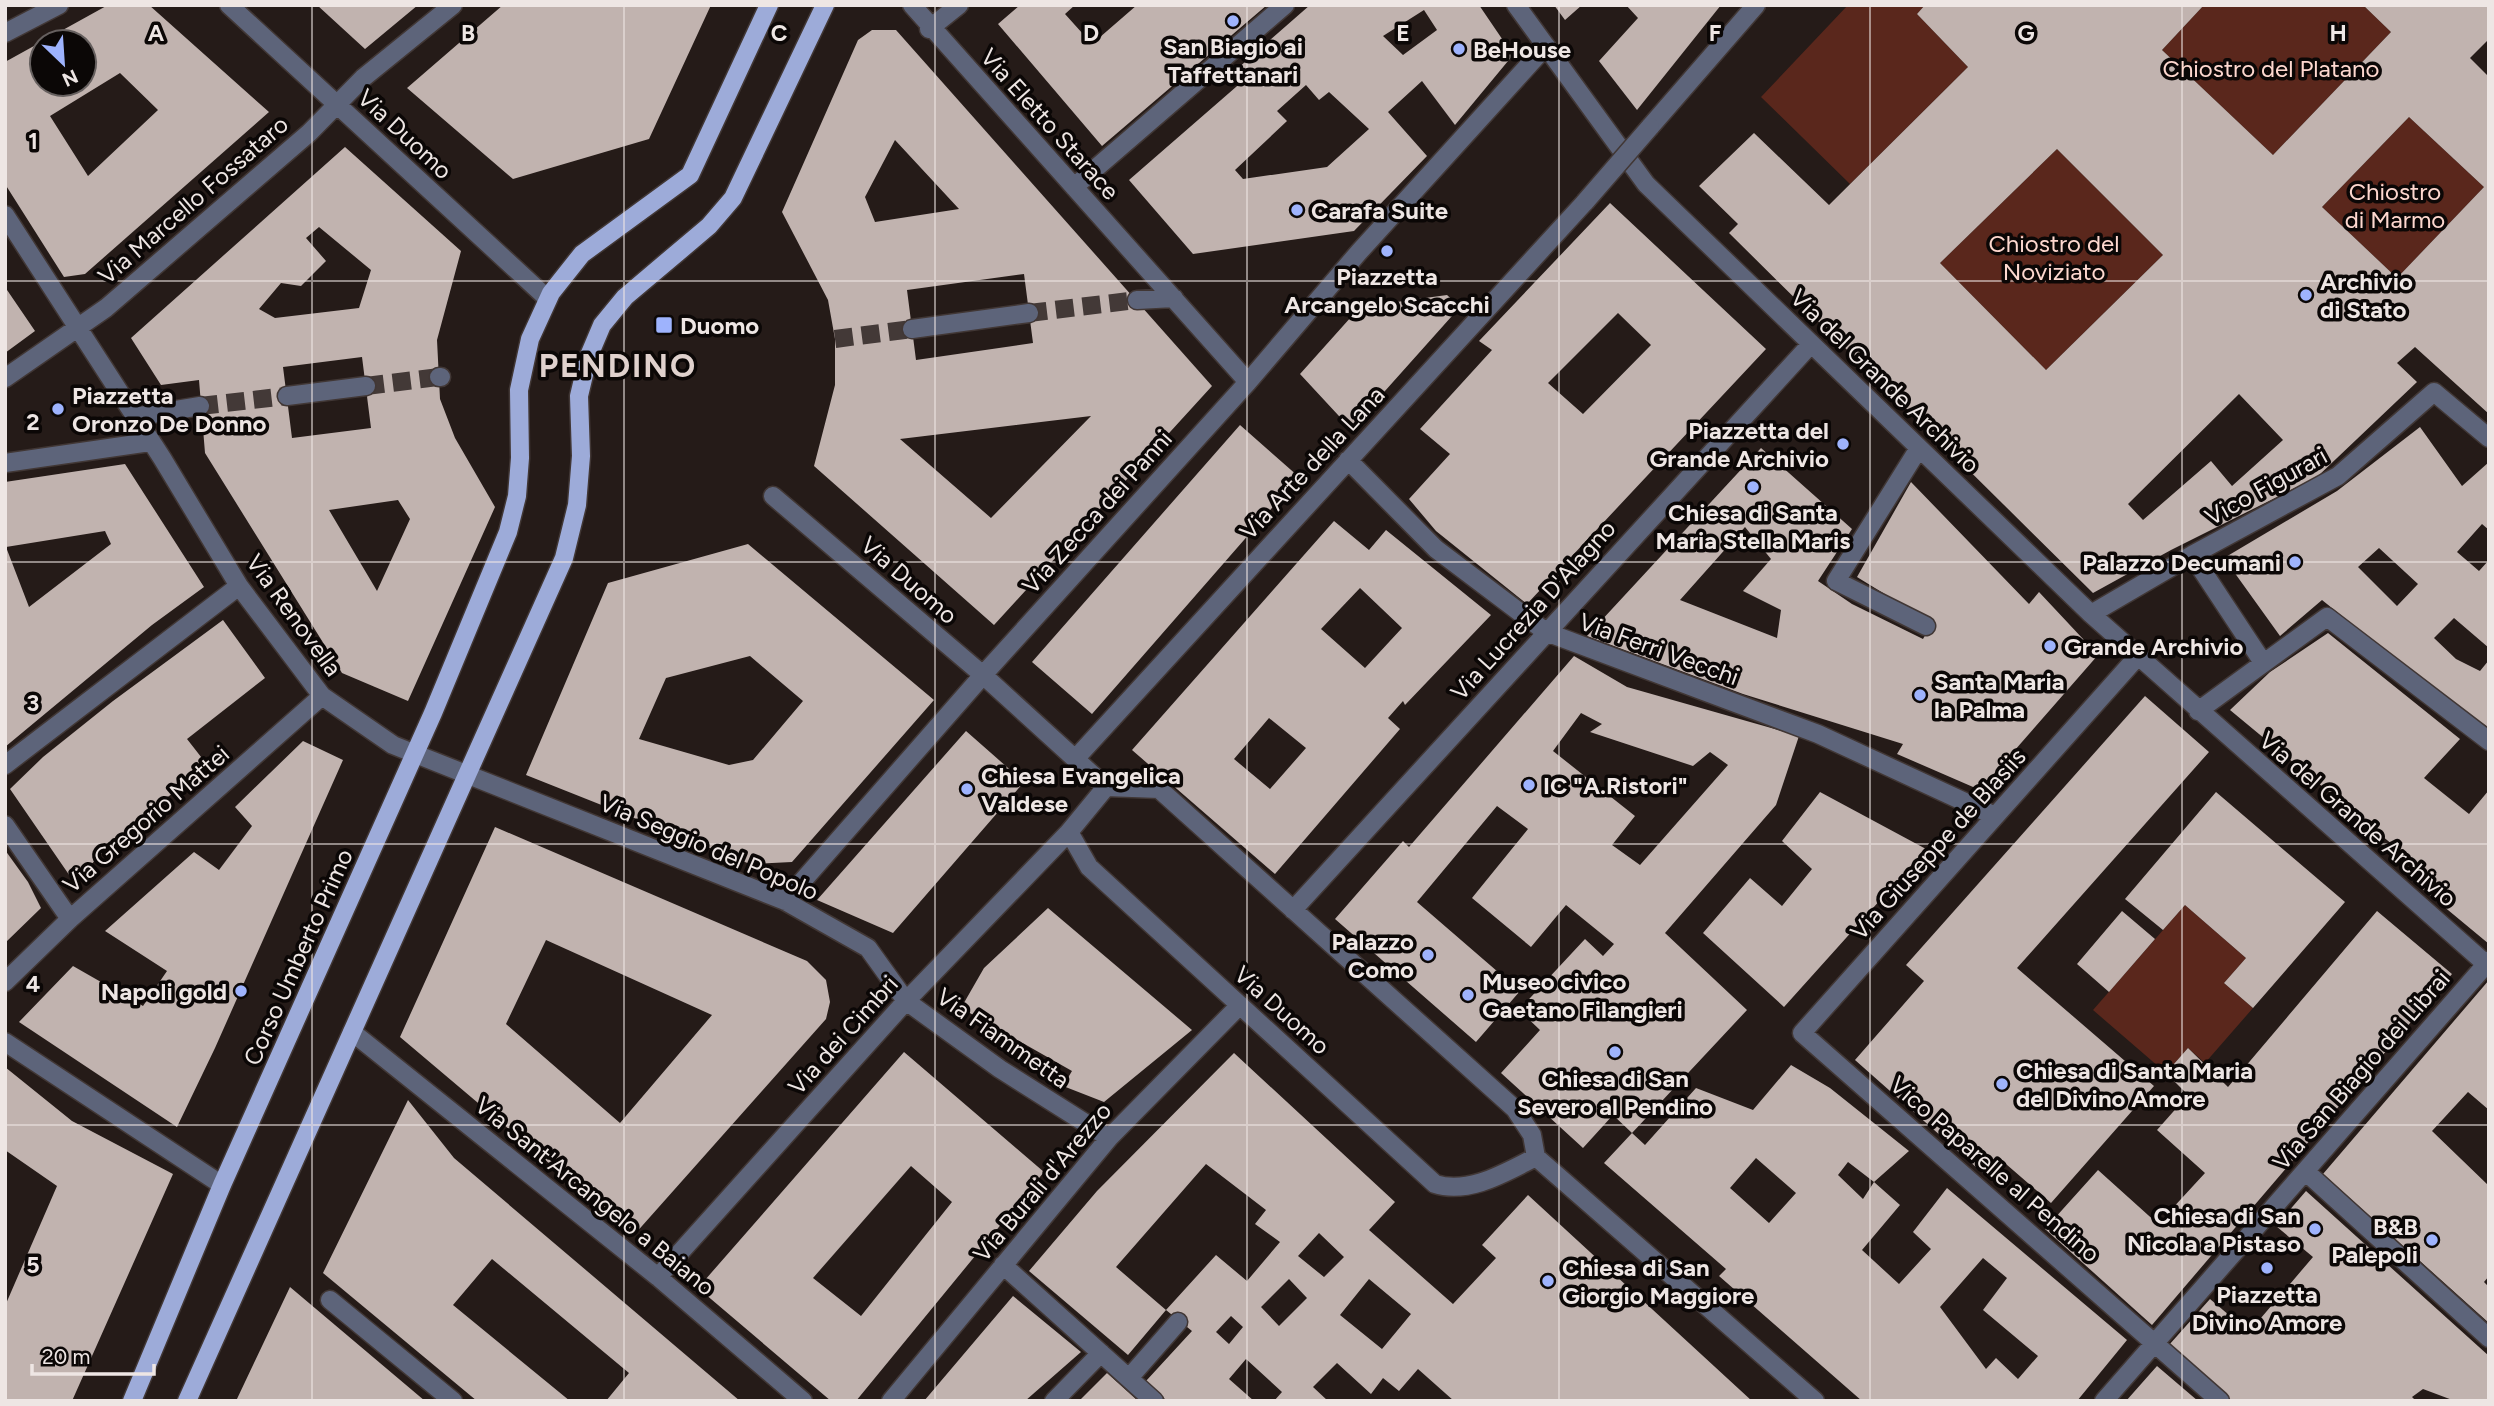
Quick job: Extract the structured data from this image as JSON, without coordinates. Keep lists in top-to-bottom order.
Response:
{
  "streets": {
    "main road": ["Corso Umberto Primo"],
    "street": [
      "Via Eletto Starace",
      "Via Duomo",
      "Via Marcello Fossataro",
      "Via del Grande Archivio",
      "Via Arte della Lana",
      "Vico Figurari",
      "Via Zecca dei Panni",
      "Via Lucrezia D'Alagno",
      "Via Renovella",
      "Via Ferri Vecchi",
      "Via Gregorio Mattei",
      "Via Giuseppe de Blasiis",
      "Via Seggio del Popolo",
      "Via dei Cimbri",
      "Via Fiammetta",
      "Via San Biagio dei Librai",
      "Vico Paparelle al Pendino",
      "Via Burali d'Arezzo",
      "Via Sant'Arcangelo a Baiano"
    ]
  },
  "crossings": [
    ["Via Eletto Starace", "Via Zecca dei Panni"],
    ["Via Duomo", "Via Marcello Fossataro"],
    ["Via Duomo", "Via Arte della Lana"],
    ["Via Duomo", "Via Zecca dei Panni"],
    ["Via Duomo", "Corso Umberto Primo"],
    ["Via Duomo", "Via dei Cimbri"],
    ["Via Duomo", "Via Burali d'Arezzo"],
    ["Via Marcello Fossataro", "Via Renovella"],
    ["Via del Grande Archivio", "Via Zecca dei Panni"],
    ["Via del Grande Archivio", "Via Lucrezia D'Alagno"],
    ["Via del Grande Archivio", "Via Giuseppe de Blasiis"],
    ["Via del Grande Archivio", "Via San Biagio dei Librai"],
    ["Via Arte della Lana", "Via Ferri Vecchi"],
    ["Via Zecca dei Panni", "Via Seggio del Popolo"],
    ["Via Lucrezia D'Alagno", "Via Ferri Vecchi"],
    ["Via Renovella", "Via Gregorio Mattei"],
    ["Via Renovella", "Via Seggio del Popolo"],
    ["Via Renovella", "Corso Umberto Primo"],
    ["Via Ferri Vecchi", "Via Giuseppe de Blasiis"],
    ["Via Giuseppe de Blasiis", "Vico Paparelle al Pendino"],
    ["Via Seggio del Popolo", "Via dei Cimbri"],
    ["Via Seggio del Popolo", "Via Fiammetta"],
    ["Via dei Cimbri", "Via Fiammetta"],
    ["Via dei Cimbri", "Via Sant'Arcangelo a Baiano"],
    ["Via Fiammetta", "Via Burali d'Arezzo"],
    ["Via San Biagio dei Librai", "Vico Paparelle al Pendino"]
  ],
  "districts": ["PENDINO"],
  "parks": ["Chiostro del Platano", "Chiostro di Marmo", "Chiostro del Noviziato"],
  "places": {
    "other": [
      "San Biagio ai Taffettanari",
      "BeHouse",
      "Carafa Suite",
      "Piazzetta Arcangelo Scacchi",
      "Archivio di Stato",
      "Piazzetta Oronzo De Donno",
      "Piazzetta del Grande Archivio",
      "Chiesa di Santa Maria Stella Maris",
      "Palazzo Decumani",
      "Grande Archivio",
      "Santa Maria la Palma",
      "IC \"A.Ristori\"",
      "Chiesa Evangelica Valdese",
      "Palazzo Como",
      "Napoli gold",
      "Museo civico Gaetano Filangieri",
      "Chiesa di San Severo al Pendino",
      "Chiesa di Santa Maria del Divino Amore",
      "Chiesa di San Nicola a Pistaso",
      "B&B Palepoli",
      "Piazzetta Divino Amore",
      "Chiesa di San Giorgio Maggiore"
    ],
    "transit": ["Duomo"]
  },
  "scale_bar": "20 m",
  "north": "bottom right",
  "grid": {
    "columns": [
      "A",
      "B",
      "C",
      "D",
      "E",
      "F",
      "G",
      "H"
    ],
    "rows": [
      "1",
      "2",
      "3",
      "4",
      "5"
    ]
  }
}
